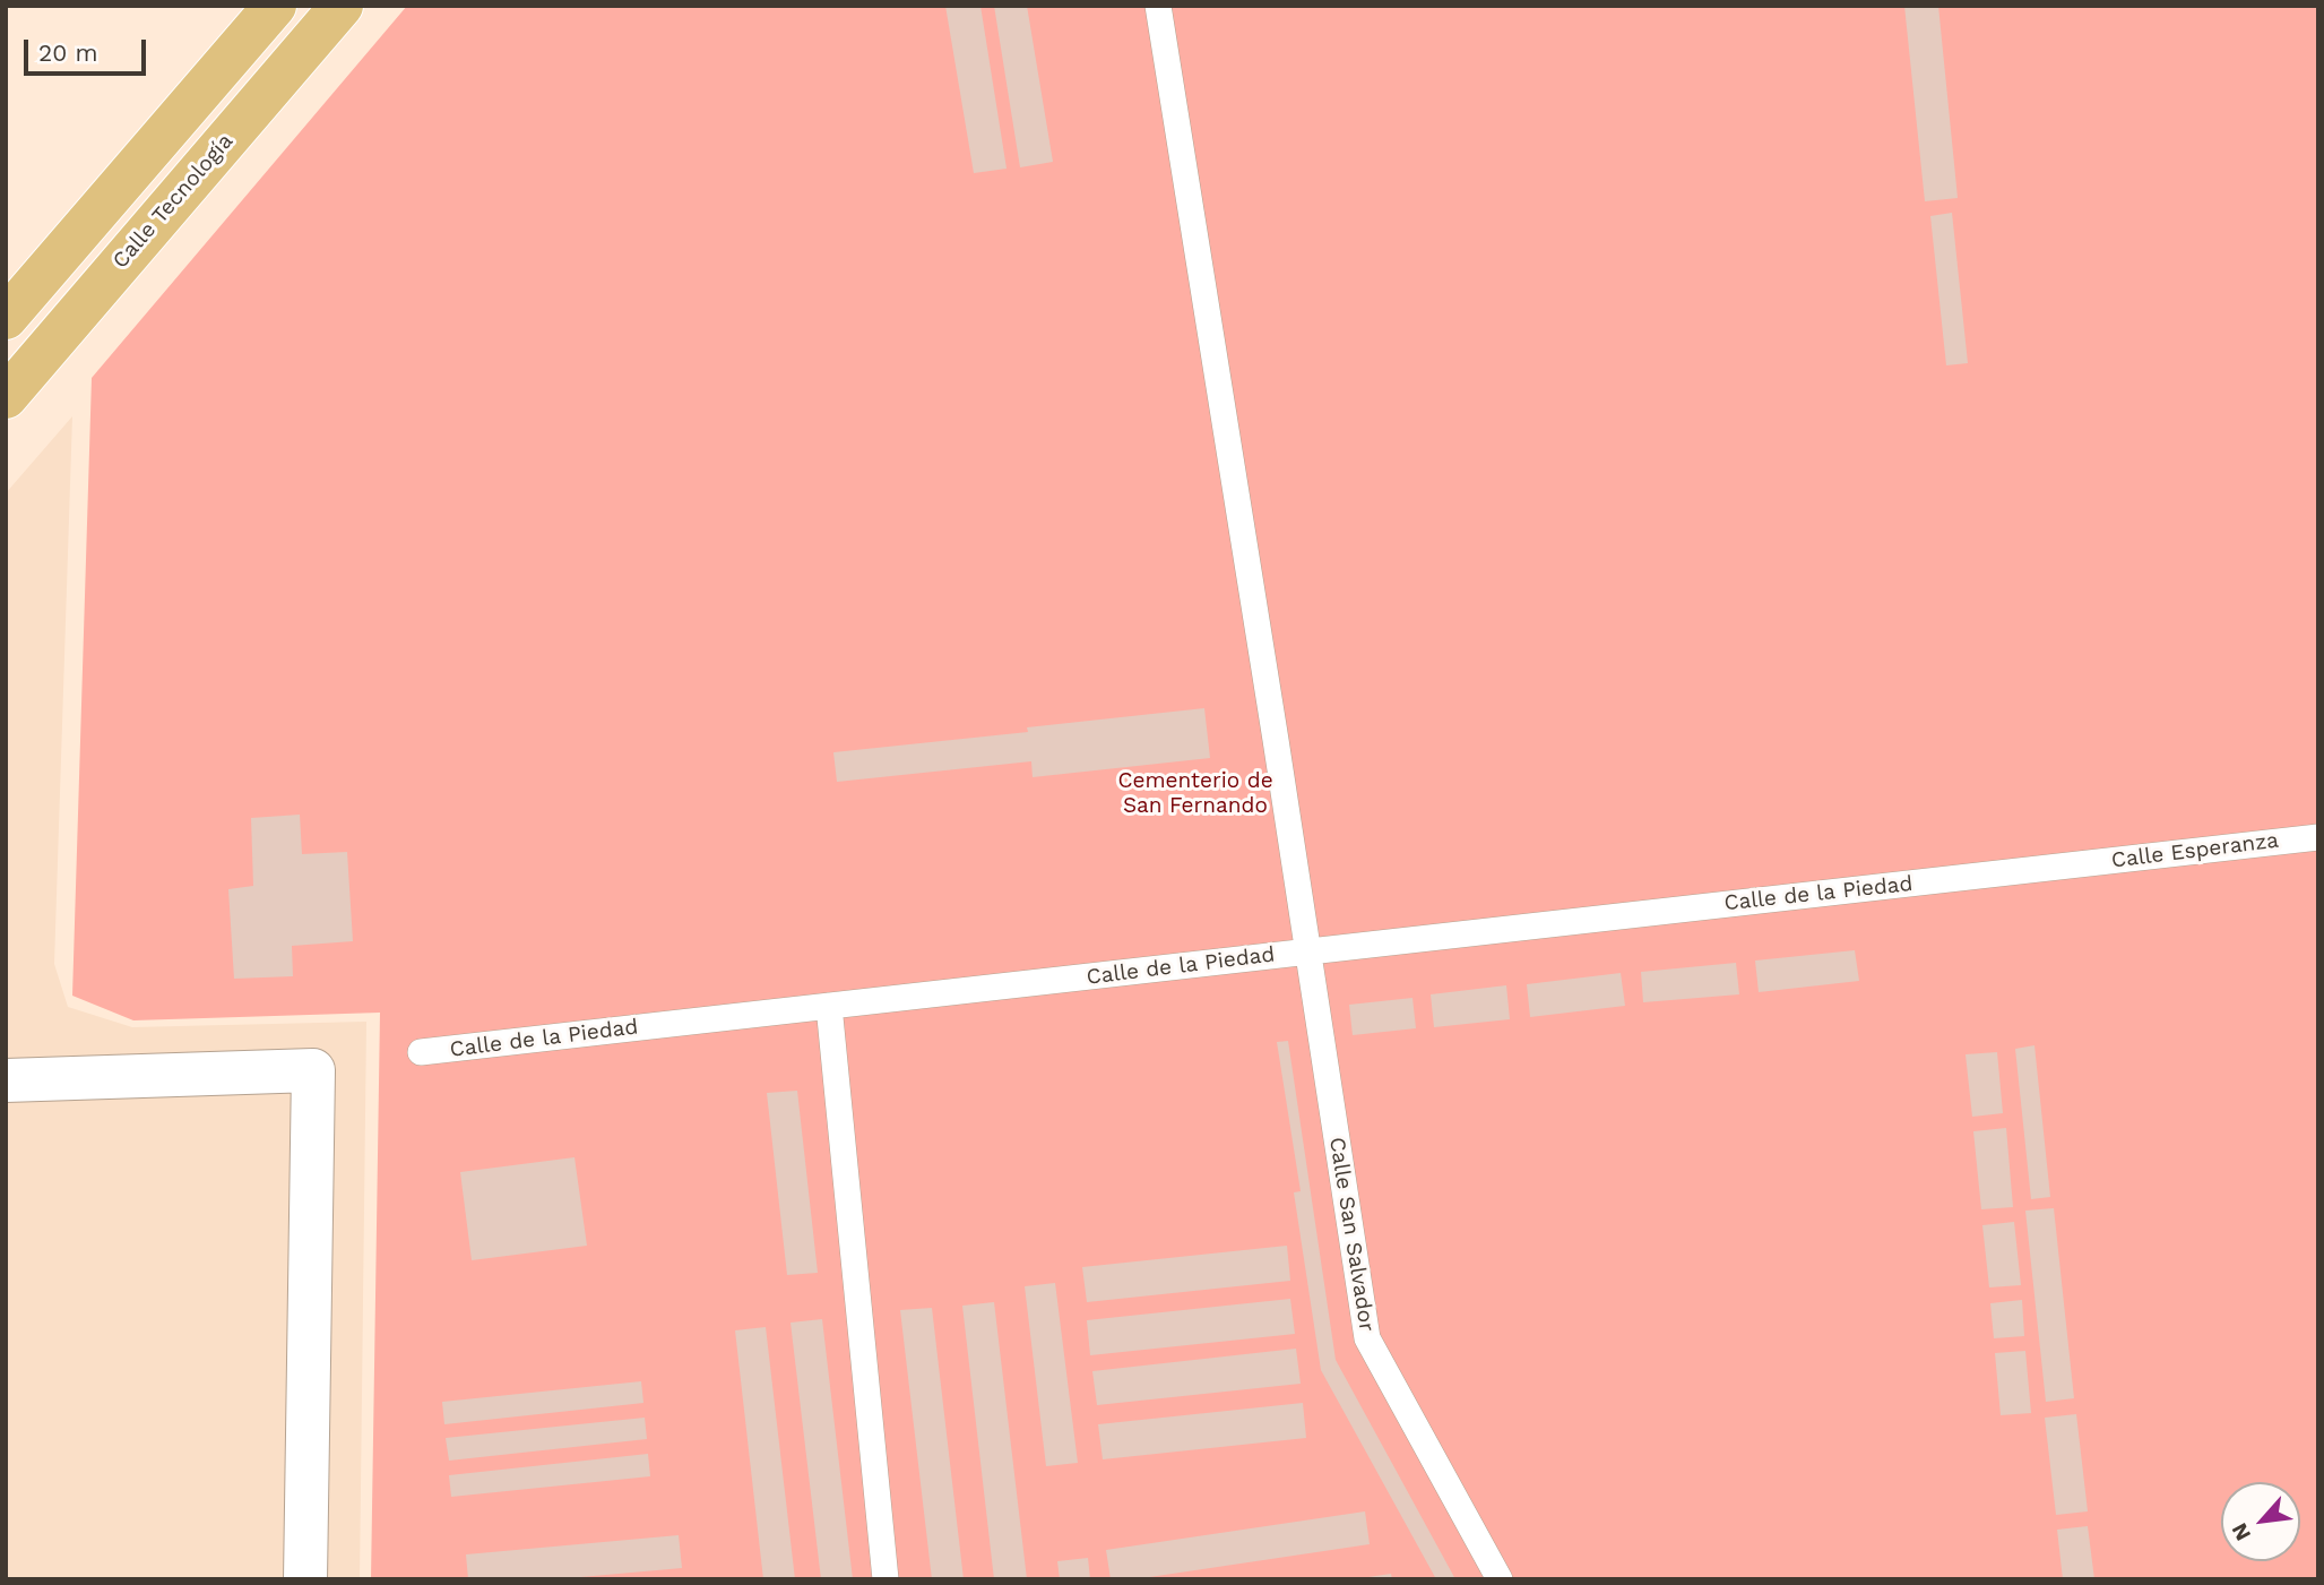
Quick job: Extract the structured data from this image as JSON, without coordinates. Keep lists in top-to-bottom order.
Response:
{
  "streets": {
    "main road": ["Calle Tecnología"],
    "lane": ["Calle Esperanza", "Calle de la Piedad", "Calle San Salvador"]
  },
  "crossings": [
    ["Calle Esperanza", "Calle de la Piedad"],
    ["Calle de la Piedad", "Calle San Salvador"]
  ],
  "parks": ["Cementerio de San Fernando"],
  "scale_bar": "20 m",
  "north": "bottom left"
}
